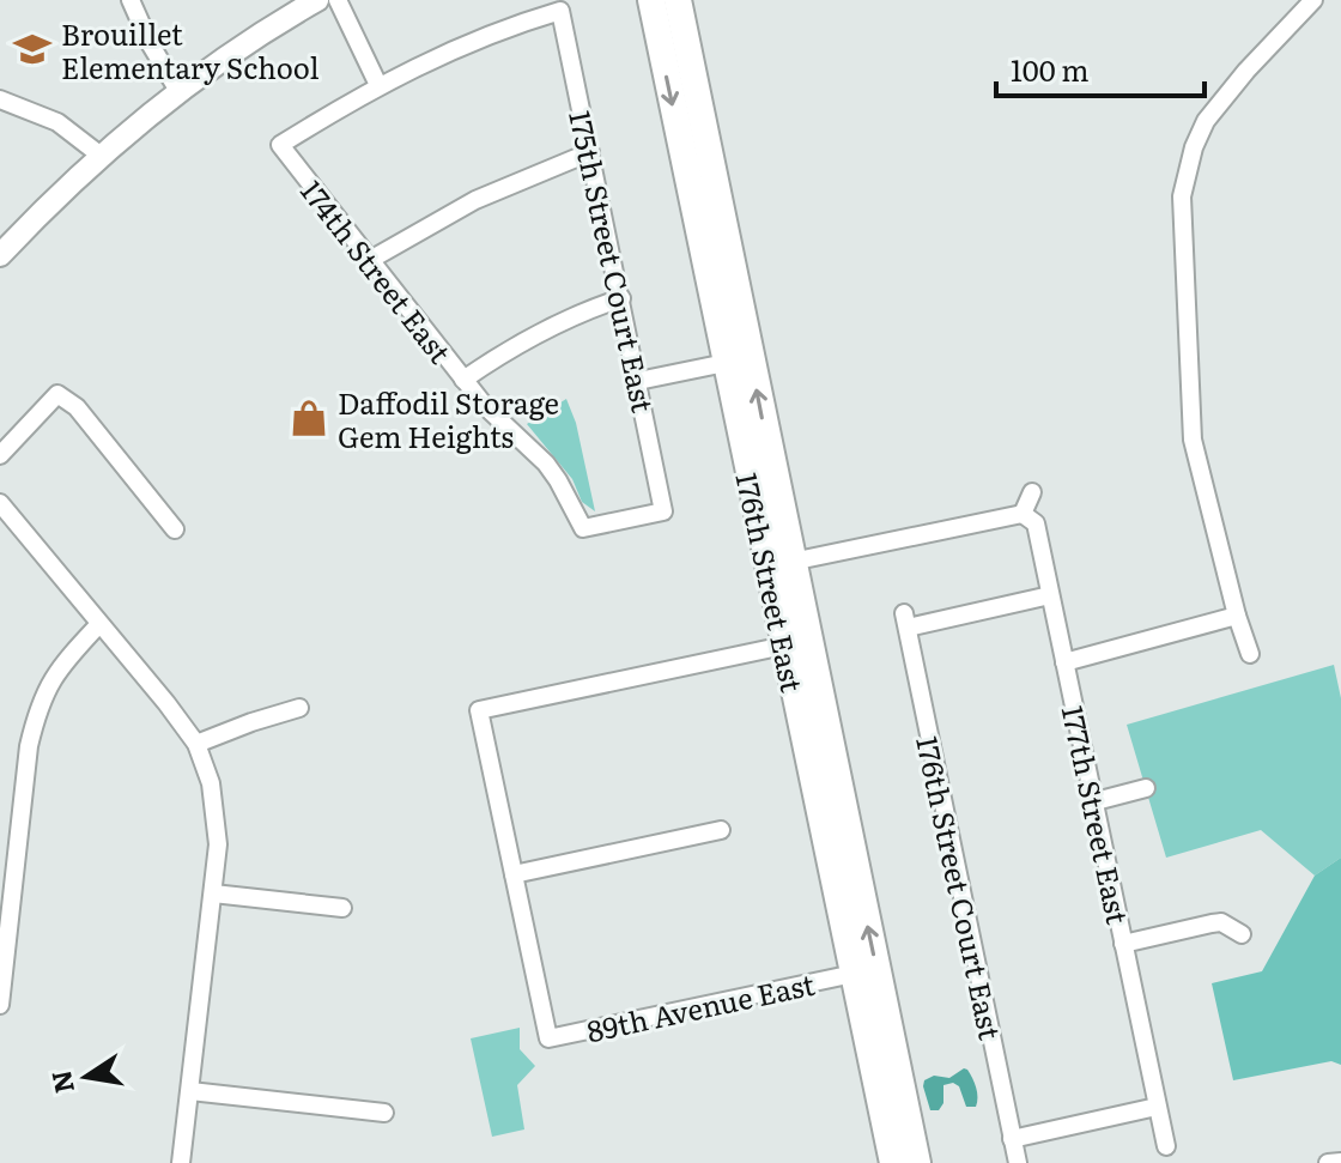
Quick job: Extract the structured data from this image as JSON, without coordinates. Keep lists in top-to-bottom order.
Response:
{
  "streets": {
    "main road": ["176th Street East"],
    "street": [
      "175th Street Court East",
      "174th Street East",
      "177th Street East",
      "176th Street Court East",
      "89th Avenue East"
    ]
  },
  "crossings": [
    ["175th Street Court East", "174th Street East"],
    ["176th Street East", "89th Avenue East"],
    ["177th Street East", "176th Street Court East"]
  ],
  "places": {
    "school or university": ["Brouillet Elementary School"],
    "shop": ["Daffodil Storage Gem Heights"]
  },
  "scale_bar": "100 m",
  "north": "left"
}
